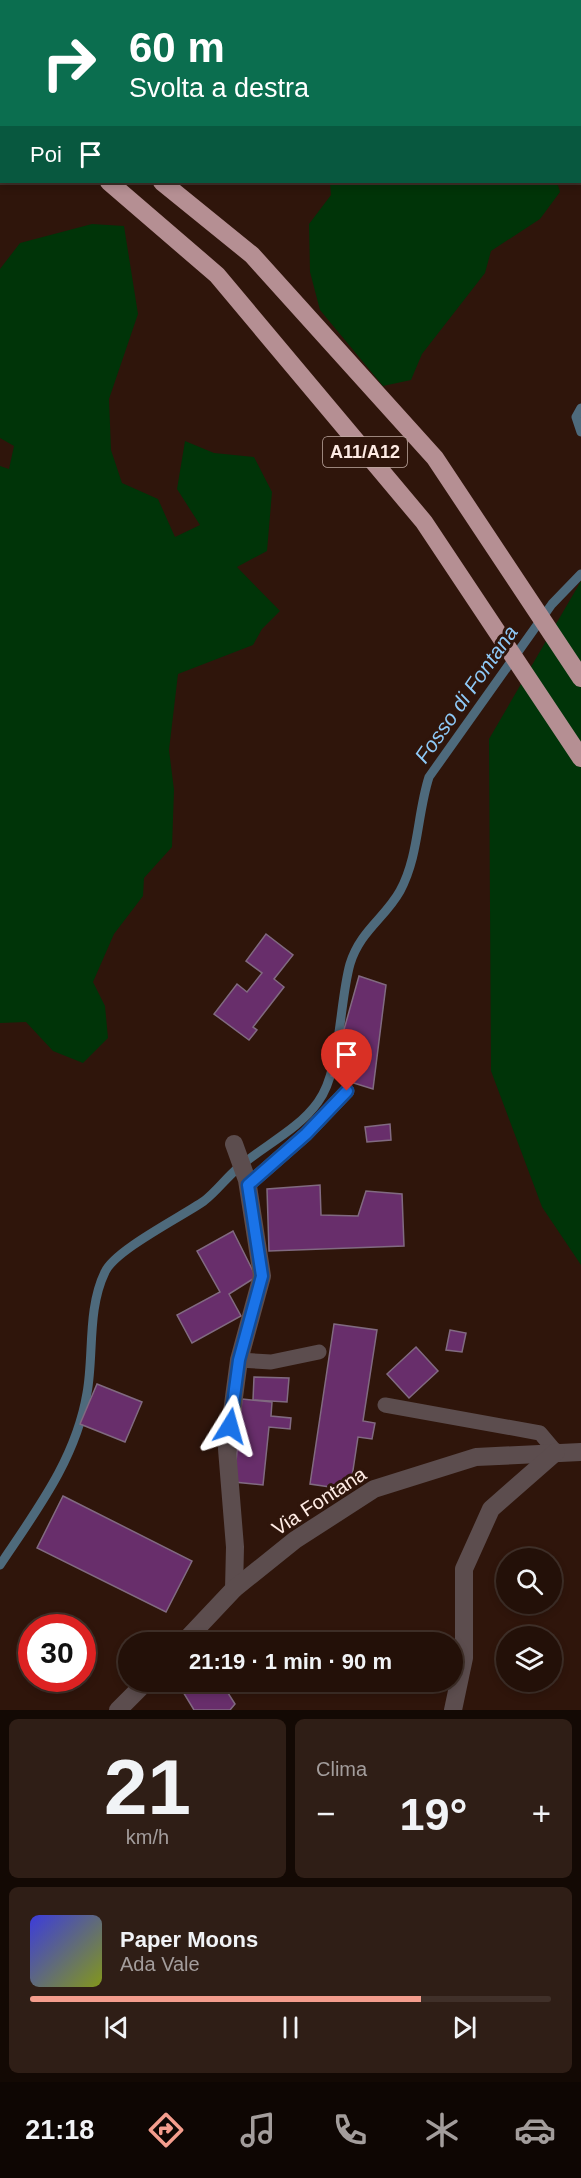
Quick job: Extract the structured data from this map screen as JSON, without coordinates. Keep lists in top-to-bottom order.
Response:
{
  "streets": {
    "highway": ["A11/A12"],
    "street": ["Via Fontana"]
  },
  "water": ["Fosso di Fontana"],
  "page": {
    "turn": ["60 m", "Svolta a destra"],
    "then": "Poi",
    "limit": "30",
    "trip": "21:19 · 1 min · 90 m",
    "tile": [
      ["21", "km/h"],
      "Clima"
    ],
    "heat": ["−", "19°", "+"],
    "song": ["Paper Moons", "Ada Vale"],
    "tabs": "21:18"
  }
}
